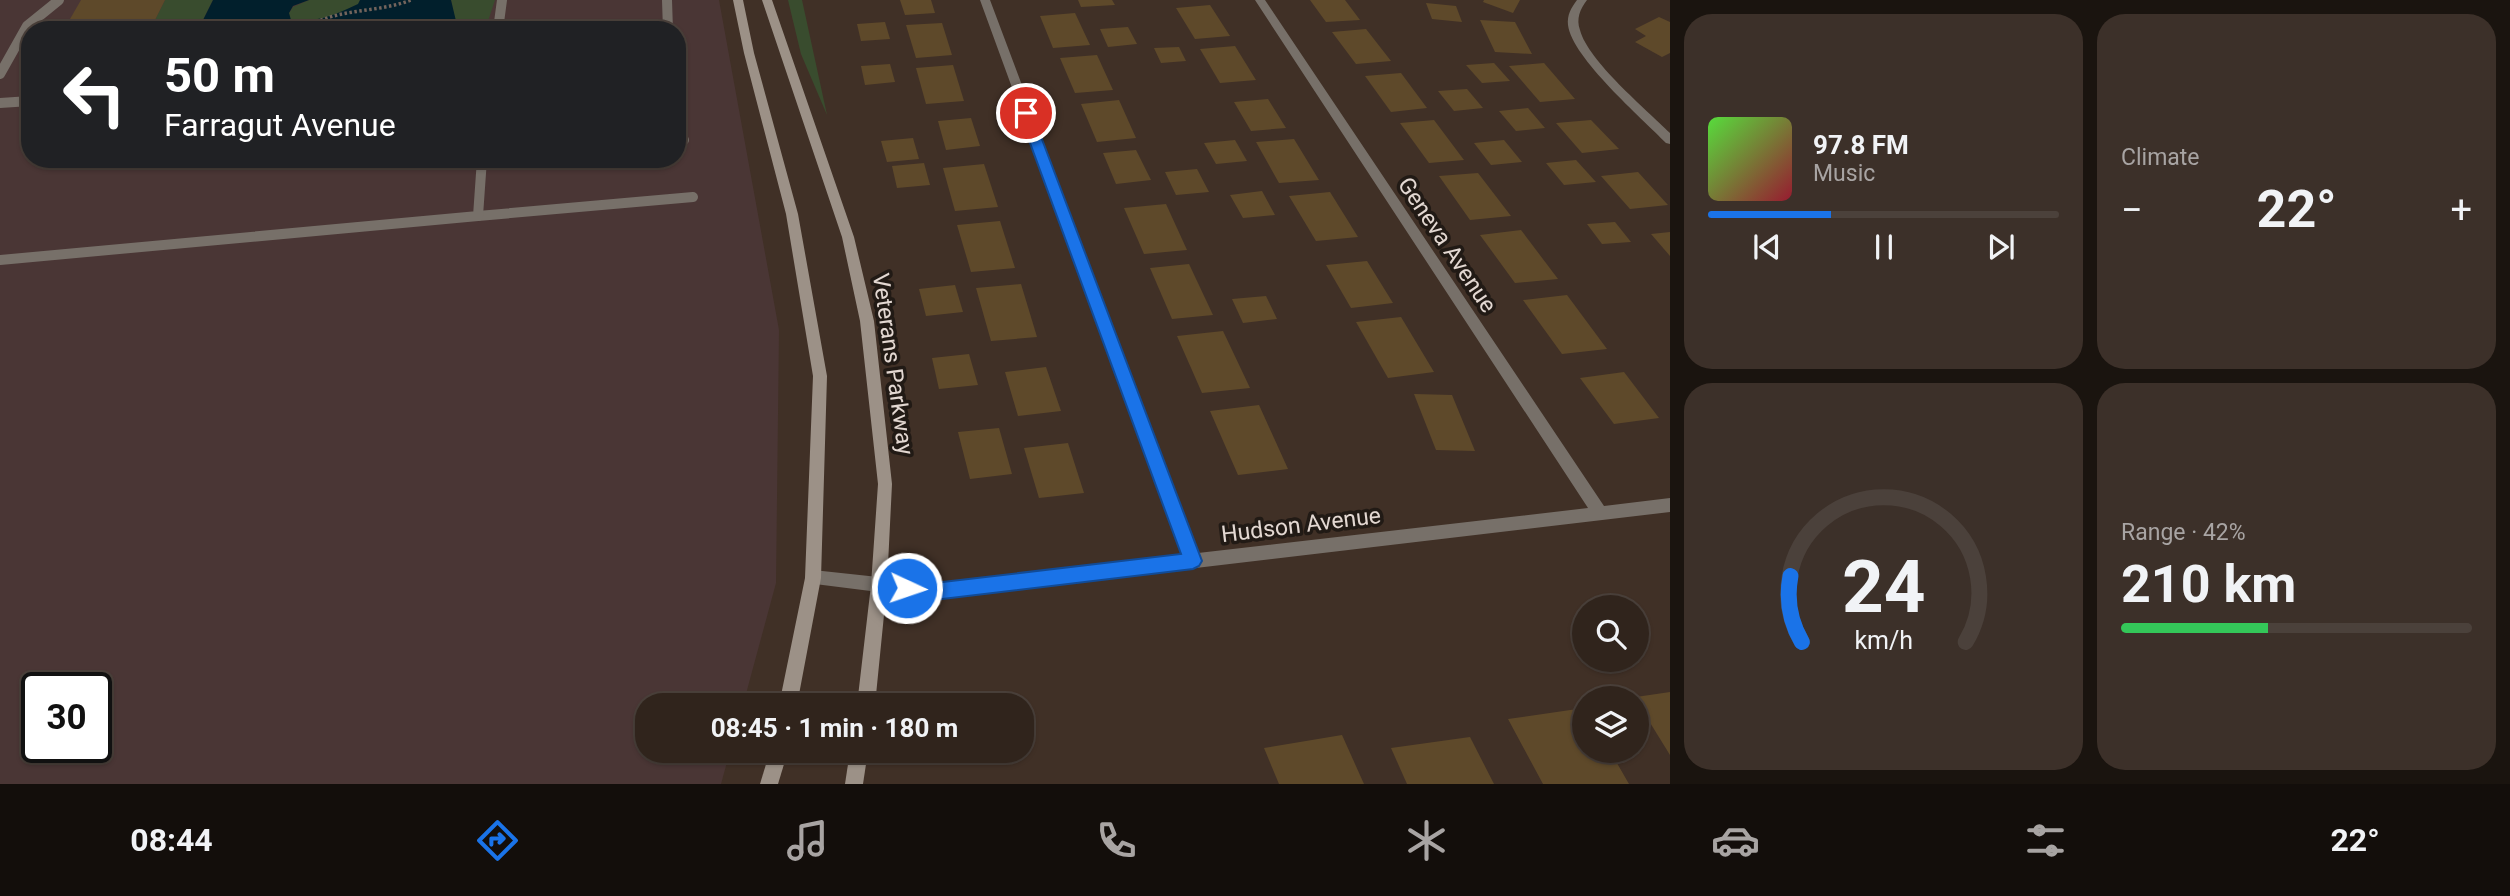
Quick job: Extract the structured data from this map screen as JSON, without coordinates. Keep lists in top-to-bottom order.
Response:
{
  "streets": {
    "main road": ["Veterans Parkway"],
    "street": ["Geneva Avenue", "Hudson Avenue"]
  },
  "crossings": [
    ["Geneva Avenue", "Hudson Avenue"],
    ["Veterans Parkway", "Hudson Avenue"]
  ],
  "page": {
    "tile": [
      "Climate",
      ["Range · 42%", "210 km"]
    ],
    "turn": ["50 m", "Farragut Avenue"],
    "song": ["97.8 FM", "Music"],
    "heat": ["−", "22°", "+"],
    "limit": "30",
    "trip": "08:45 · 1 min · 180 m",
    "tabs": ["08:44", "22°"],
    "gauge": ["24", "km/h"]
  }
}
